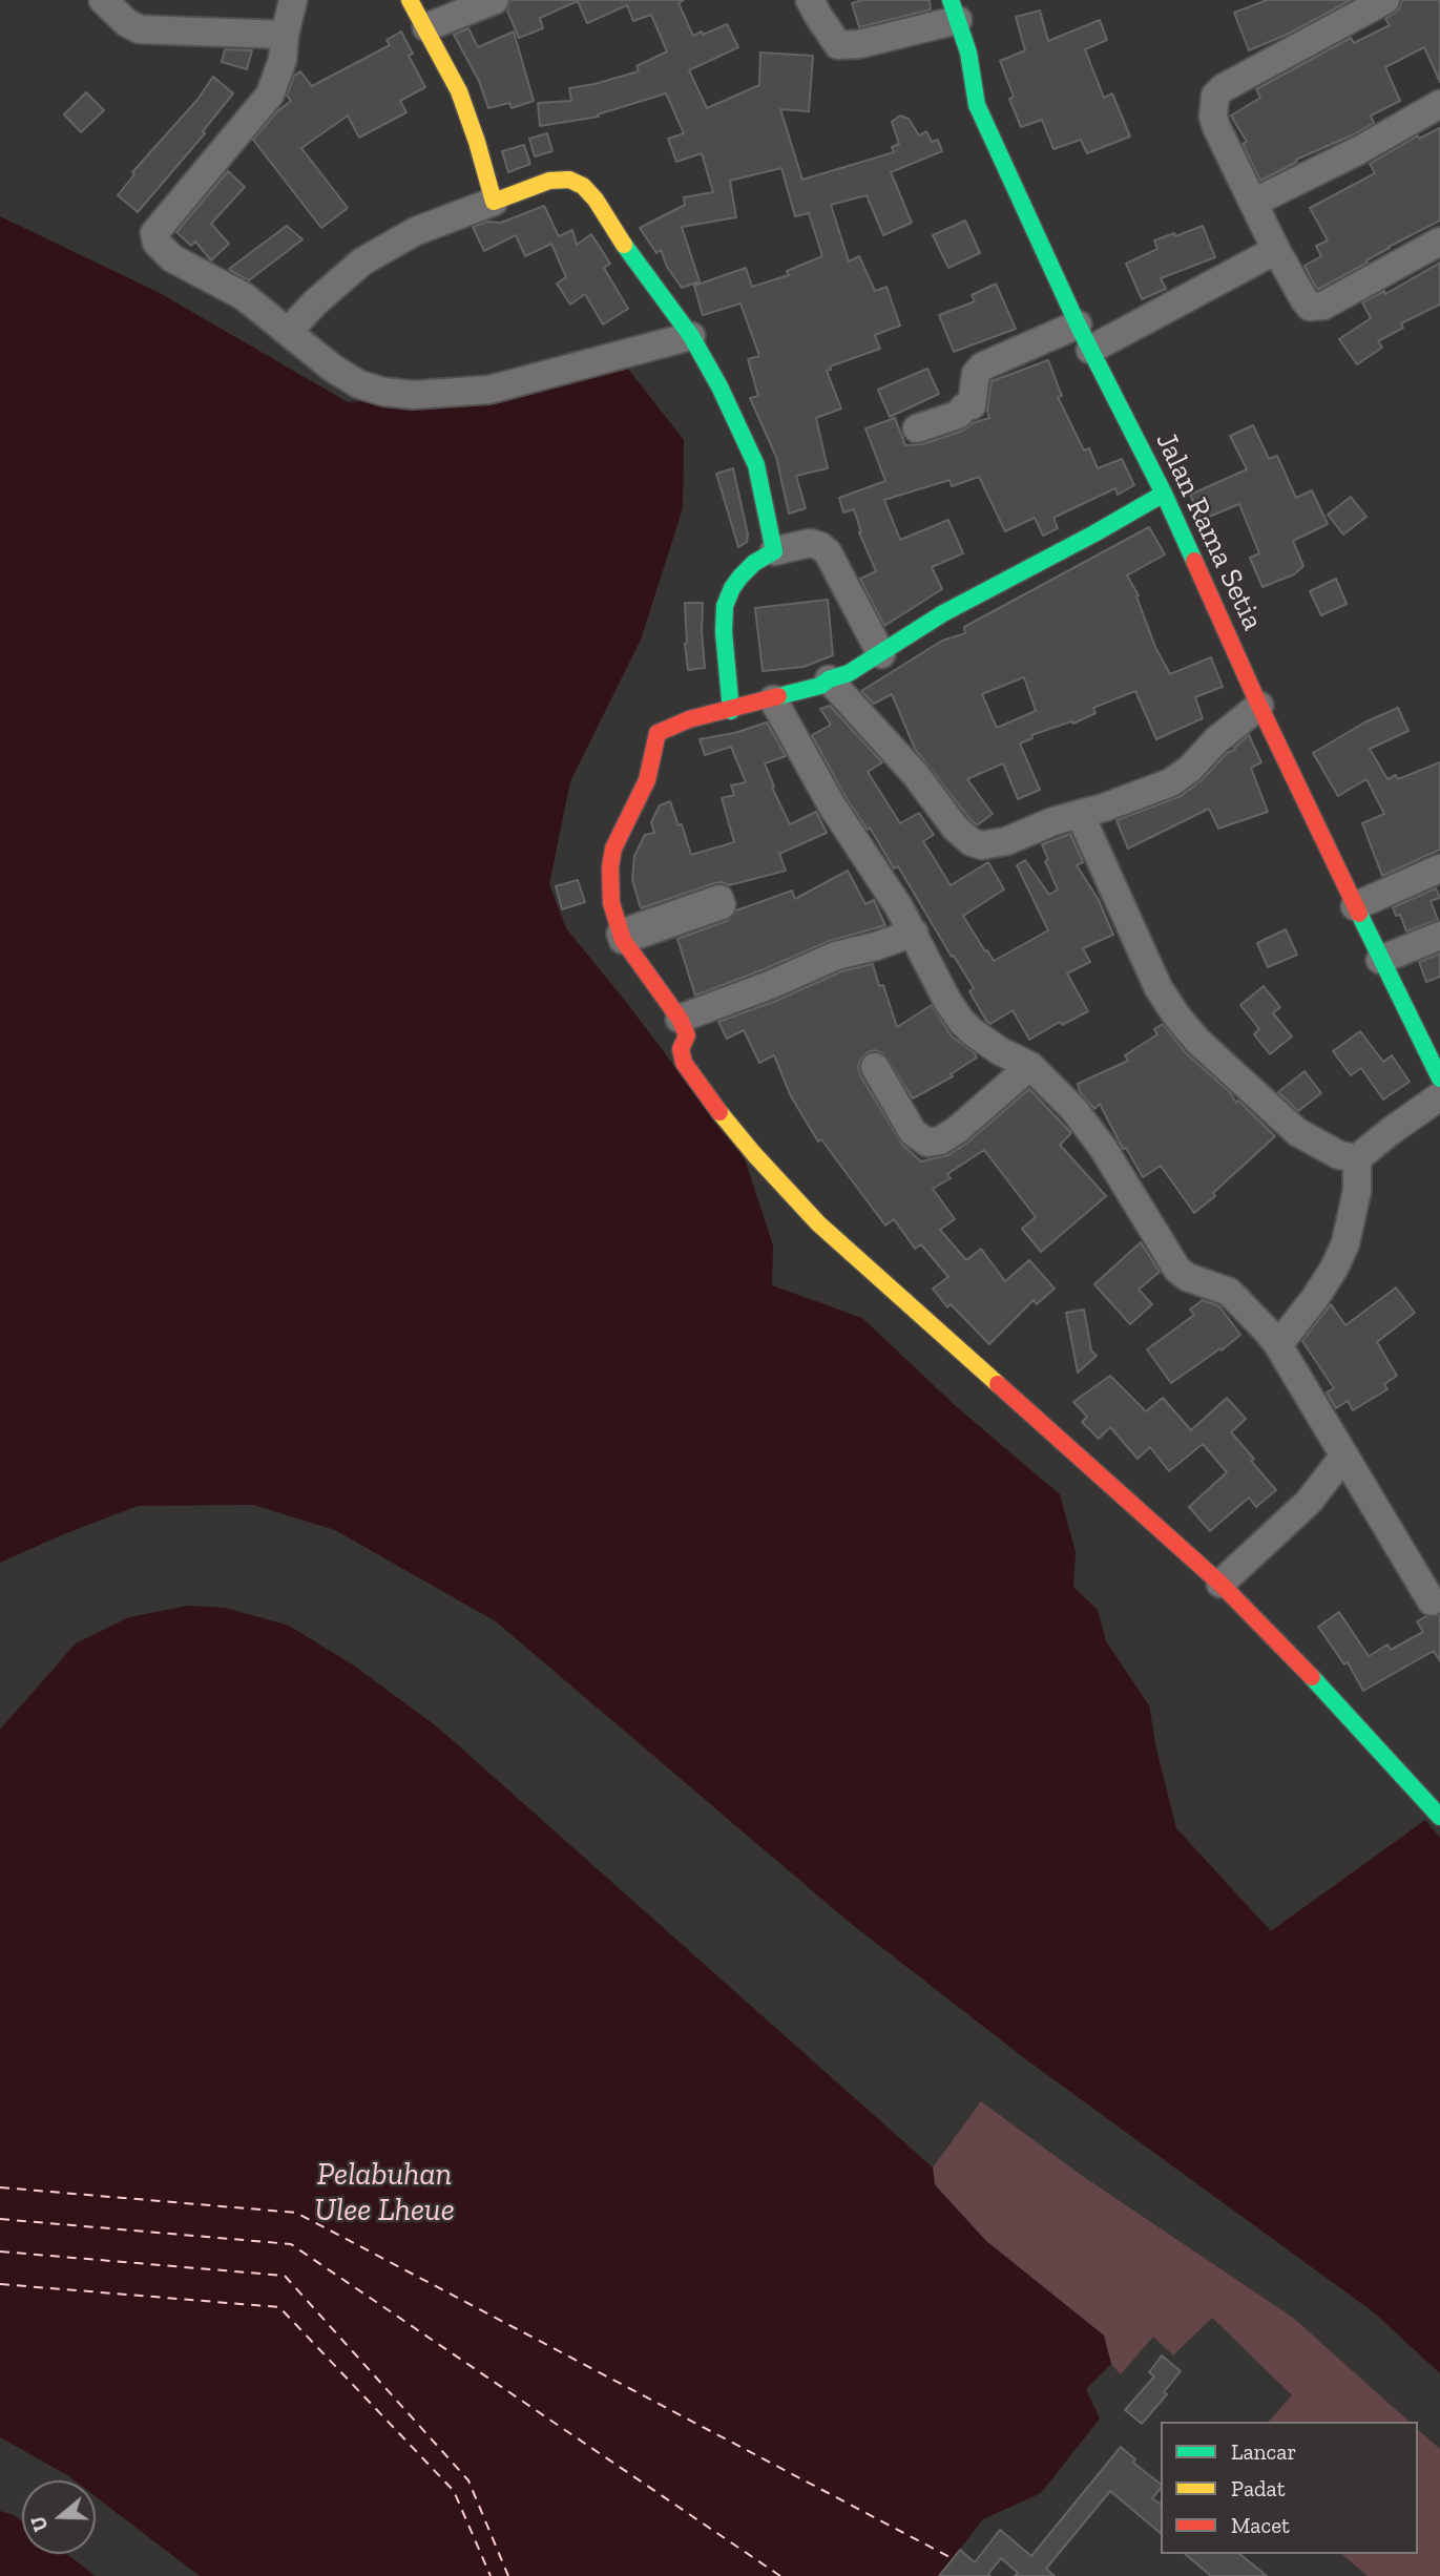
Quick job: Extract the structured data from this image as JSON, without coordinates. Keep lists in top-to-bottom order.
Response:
{
  "streets": {
    "street": ["Jalan Rama Setia"]
  },
  "water": ["Pelabuhan Ulee Lheue"],
  "legend": ["Lancar", "Padat", "Macet"],
  "north": "left"
}
